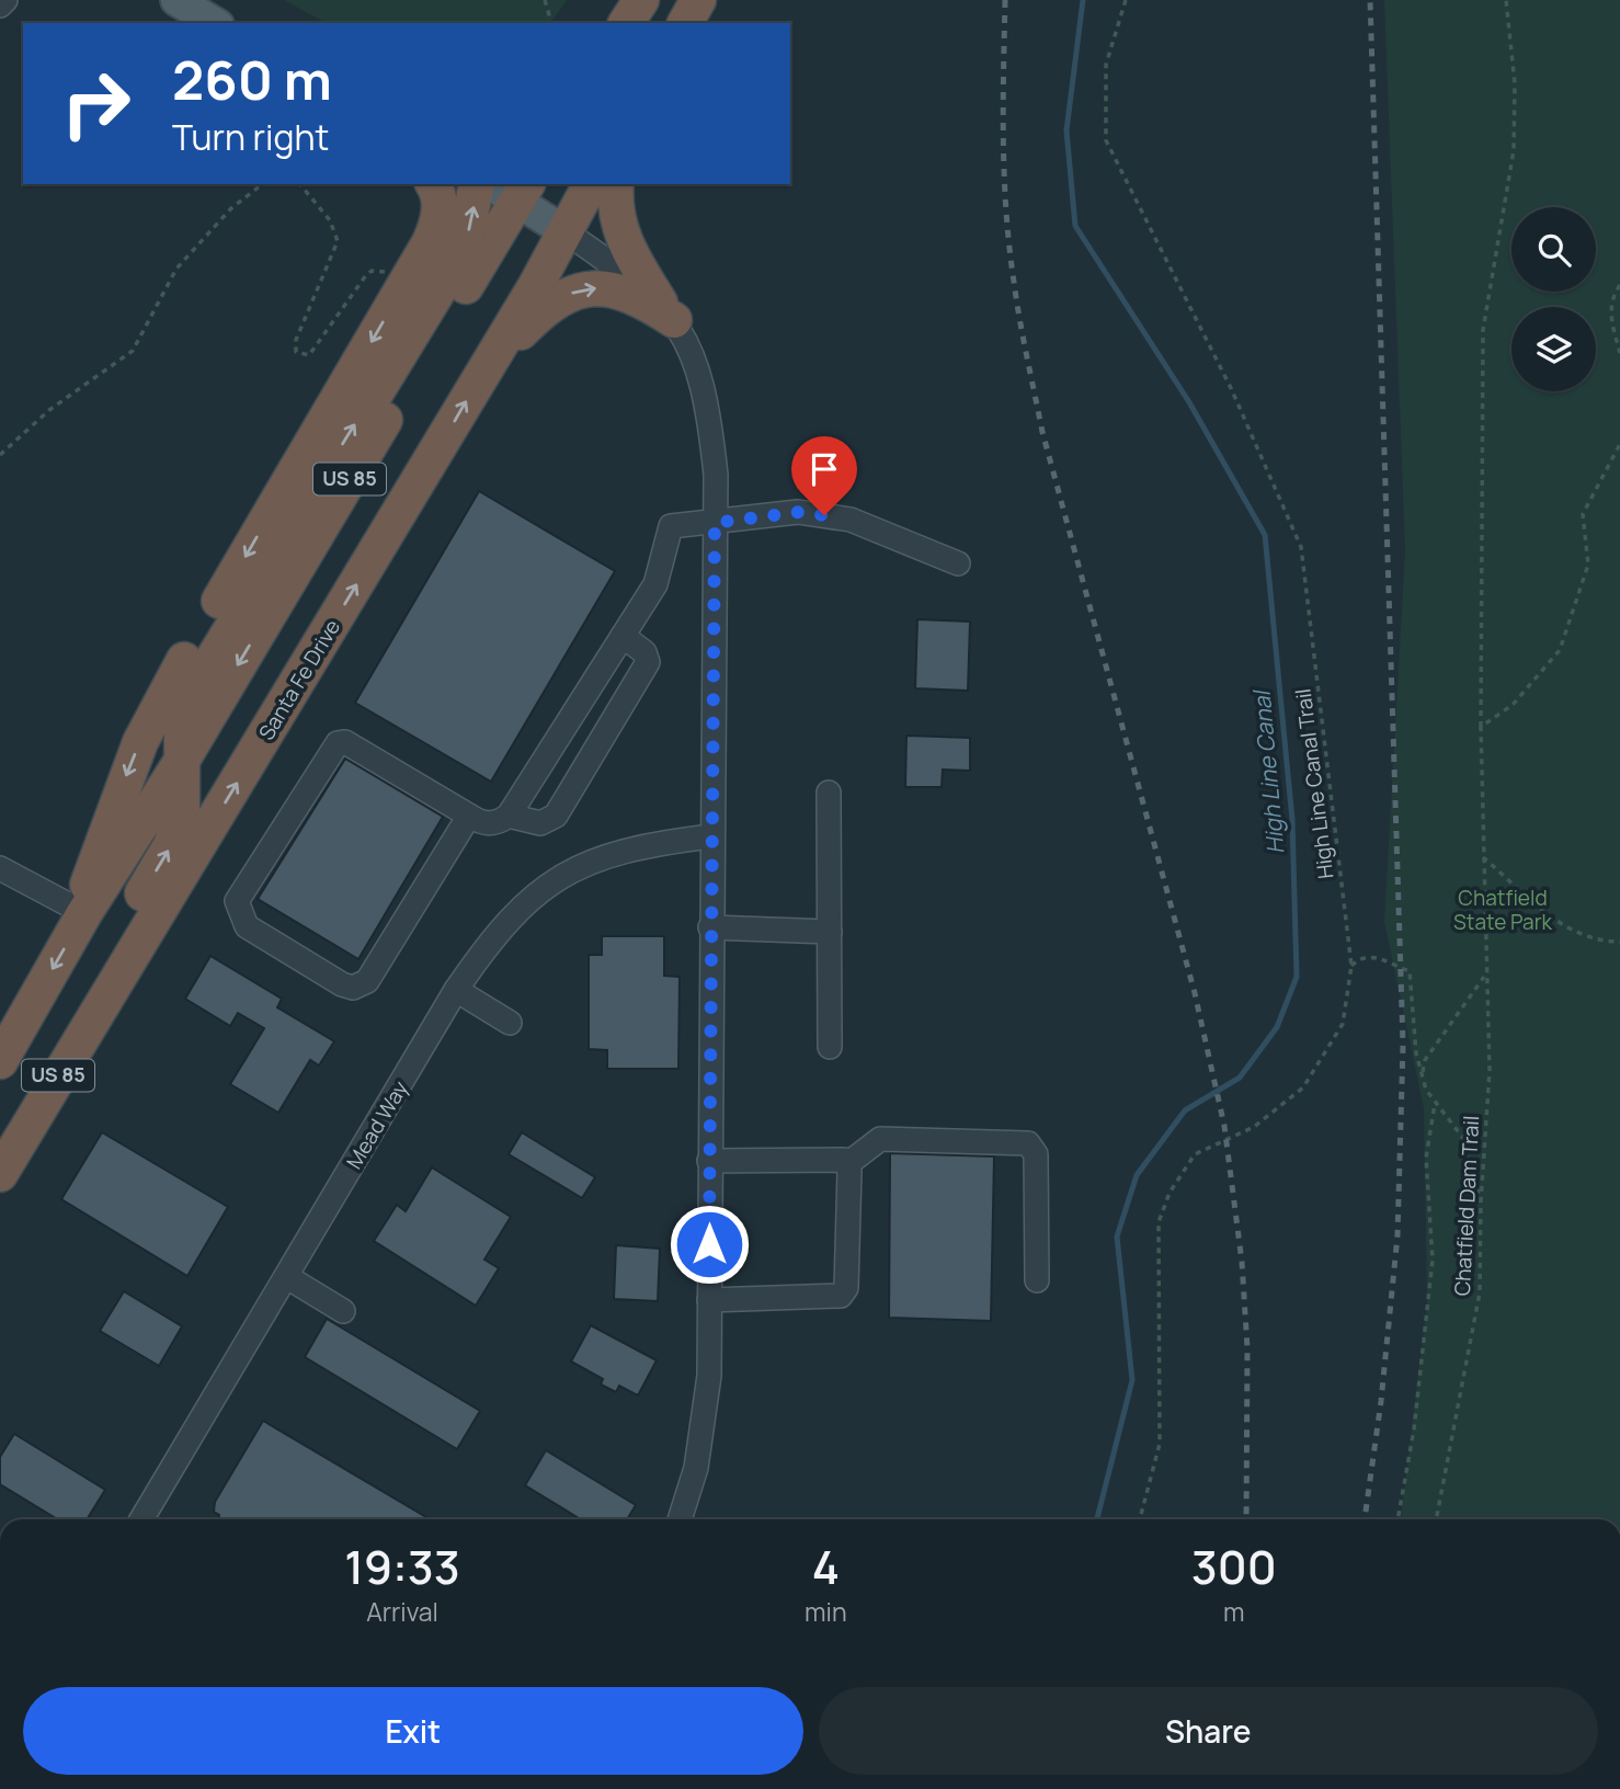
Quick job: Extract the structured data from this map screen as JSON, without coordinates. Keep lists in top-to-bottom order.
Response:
{
  "streets": {
    "highway": ["US 85", "Santa Fe Drive"],
    "street": ["Mead Way"],
    "path": ["High Line Canal Trail", "Chatfield Dam Trail"]
  },
  "water": ["High Line Canal"],
  "parks": ["Chatfield State Park"],
  "page": {
    "turn": ["260 m", "Turn right"],
    "eta": [
      "19:33",
      "Arrival",
      "4",
      "min",
      "300",
      "m"
    ],
    "buttons": ["Exit", "Share"]
  }
}
